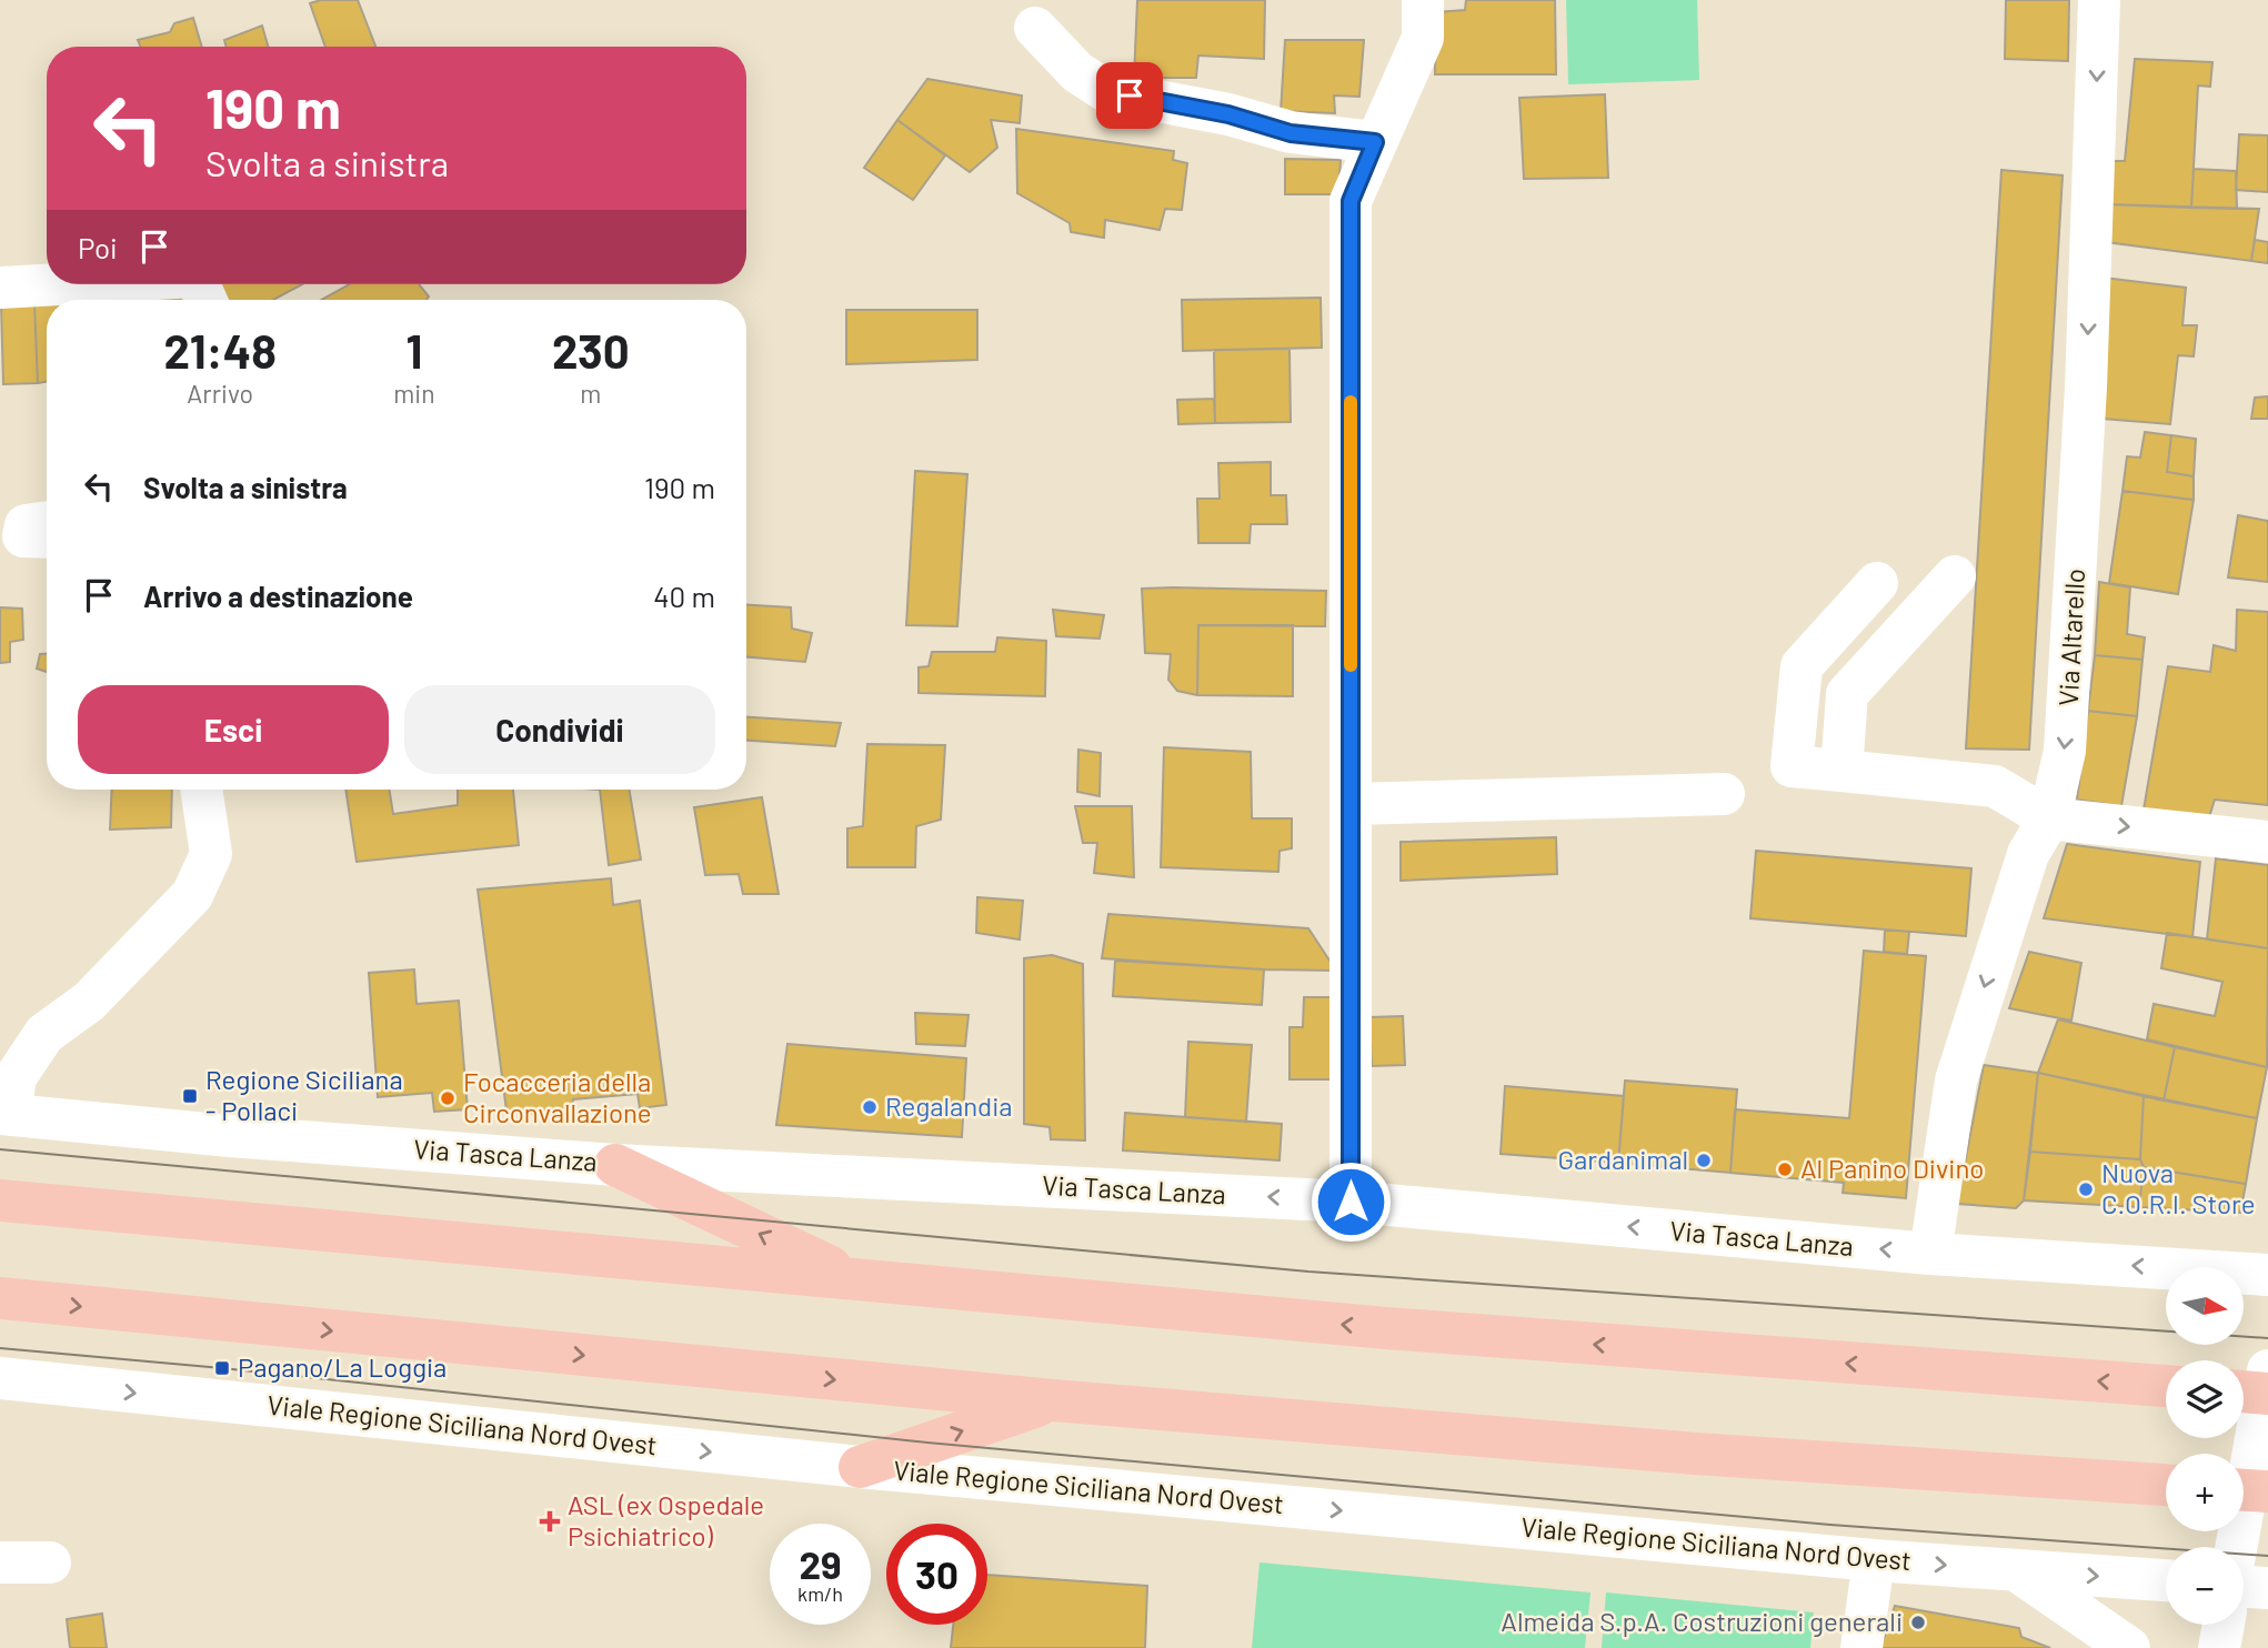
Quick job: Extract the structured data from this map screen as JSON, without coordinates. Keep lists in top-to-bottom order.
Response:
{
  "streets": {
    "street": ["Via Altarello", "Via Tasca Lanza", "Viale Regione Siciliana Nord Ovest"]
  },
  "crossings": [
    ["Via Altarello", "Via Tasca Lanza"]
  ],
  "one_way": ["Via Altarello", "Via Tasca Lanza", "Viale Regione Siciliana Nord Ovest"],
  "places": {
    "transit": ["Regione Siciliana - Pollaci", "Pagano/La Loggia"],
    "other": [
      "Focacceria della Circonvallazione",
      "Regalandia",
      "Gardanimal",
      "Al Panino Divino",
      "Nuova C.O.R.I. Store",
      "Almeida S.p.A. Costruzioni generali"
    ],
    "health": ["ASL (ex Ospedale Psichiatrico)"]
  },
  "north": "right",
  "page": {
    "turn": ["190 m", "Svolta a sinistra"],
    "then": "Poi",
    "eta": [
      "21:48",
      "Arrivo",
      "1",
      "min",
      "230",
      "m"
    ],
    "list": [
      {
        "name": "Svolta a sinistra",
        "value": "190 m"
      },
      {
        "name": "Arrivo a destinazione",
        "value": "40 m"
      }
    ],
    "buttons": ["Esci", "Condividi"],
    "map_buttons": ["+", "−"],
    "speed": "29 km/h",
    "limit": "30"
  }
}
